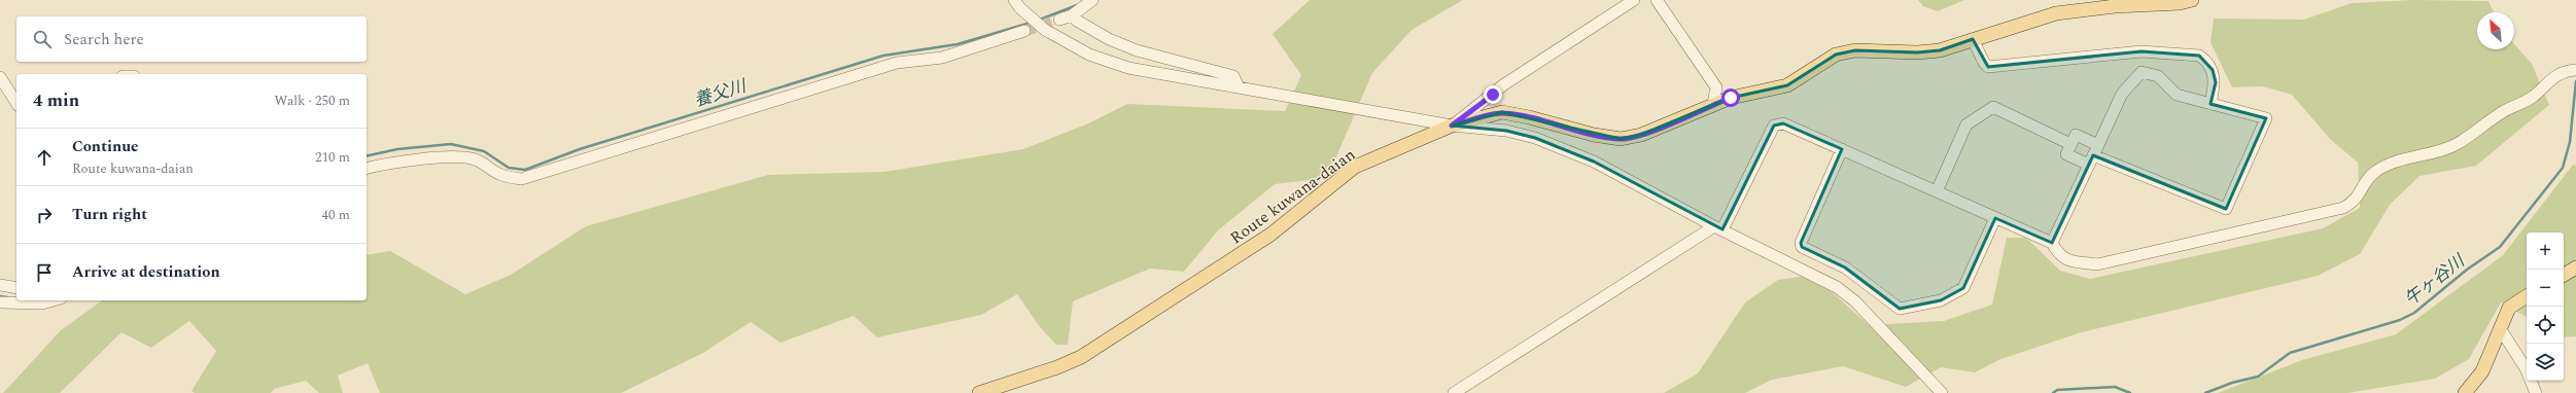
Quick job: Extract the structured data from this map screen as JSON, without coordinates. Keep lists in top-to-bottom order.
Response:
{
  "streets": {
    "main road": ["Route kuwana-daian"]
  },
  "water": ["養父川", "午ヶ谷川"],
  "north": "top left",
  "page": {
    "search": "Search here",
    "heading": ["4 min", "Walk · 250 m"],
    "list": [
      ["Continue", "Route kuwana-daian", "210 m"],
      ["Turn right", "40 m"],
      "Arrive at destination"
    ],
    "map_buttons": ["+", "−"]
  }
}
